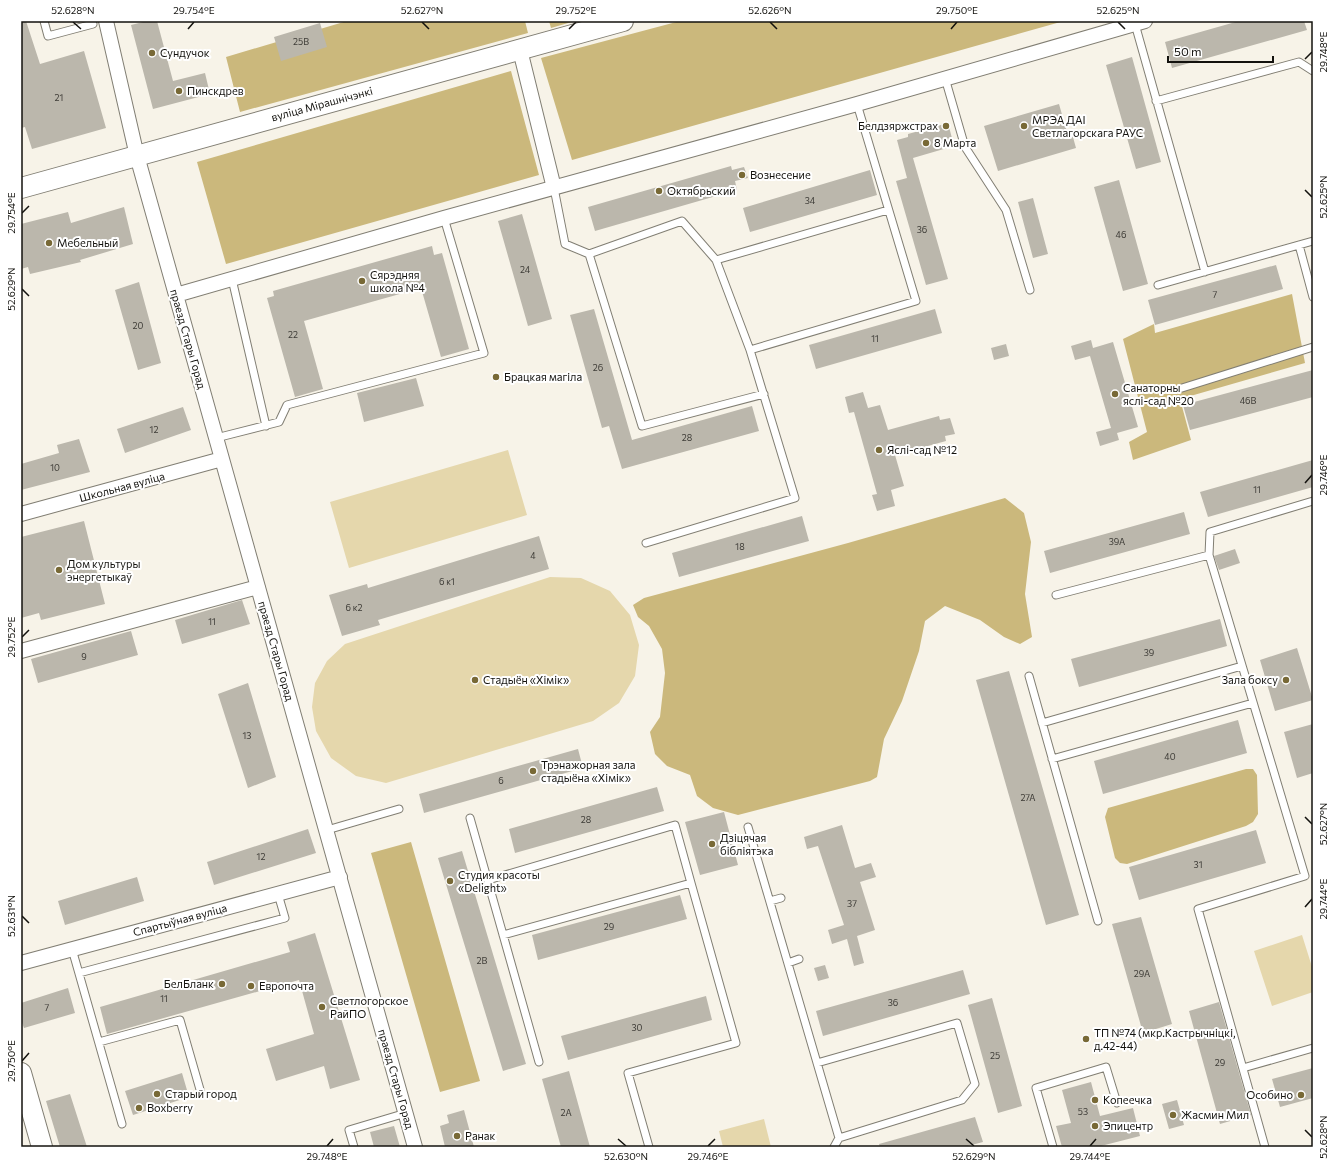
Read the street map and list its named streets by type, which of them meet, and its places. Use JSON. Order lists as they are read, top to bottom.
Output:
{
  "streets": {
    "street": [
      "вуліца Мірашнічэнкі",
      "праезд Стары Горад",
      "Школьная вуліца",
      "Спартыўная вуліца"
    ]
  },
  "crossings": [
    ["вуліца Мірашнічэнкі", "праезд Стары Горад"],
    ["праезд Стары Горад", "Школьная вуліца"],
    ["праезд Стары Горад", "Спартыўная вуліца"]
  ],
  "places": [
    "Сундучок",
    "Пинскдрев",
    "Белдзяржстрах",
    "МРЭА ДАІ Светлагорскага РАУС",
    "8 Марта",
    "Вознесение",
    "Октябрьский",
    "Мебельный",
    "Сярэдняя школа №4",
    "Брацкая магіла",
    "Санаторны яслі-сад №20",
    "Яслі-сад №12",
    "Дом культуры энергетыкаў",
    "Стадыён «Хімік»",
    "Зала боксу",
    "Трэнажорная зала стадыёна «Хімік»",
    "Дзіцячая бібліятэка",
    "Студия красоты «Delight»",
    "БелБланк",
    "Европочта",
    "Светлогорское РайПО",
    "ТП №74 (мкр.Кастрычніцкі, д.42-44)",
    "Старый город",
    "Особино",
    "Копеечка",
    "Boxberry",
    "Жасмин Мил",
    "Эпицентр",
    "Ранак"
  ],
  "house_numbers": [
    "25В",
    "21",
    "34",
    "36",
    "46",
    "24",
    "7",
    "20",
    "22",
    "11",
    "26",
    "46В",
    "12",
    "28",
    "10",
    "11",
    "39А",
    "18",
    "4",
    "6 к1",
    "6 к2",
    "11",
    "39",
    "9",
    "13",
    "40",
    "6",
    "27А",
    "28",
    "12",
    "31",
    "37",
    "29",
    "2В",
    "29А",
    "11",
    "36",
    "7",
    "30",
    "25",
    "29",
    "53",
    "2А"
  ],
  "scale_bar": "50 m",
  "coordinates": [
    "52.628°N",
    "29.754°E",
    "52.627°N",
    "29.752°E",
    "52.626°N",
    "29.750°E",
    "52.625°N",
    "29.748°E",
    "52.629°N",
    "29.746°E",
    "29.744°E",
    "52.631°N",
    "52.630°N"
  ]
}
